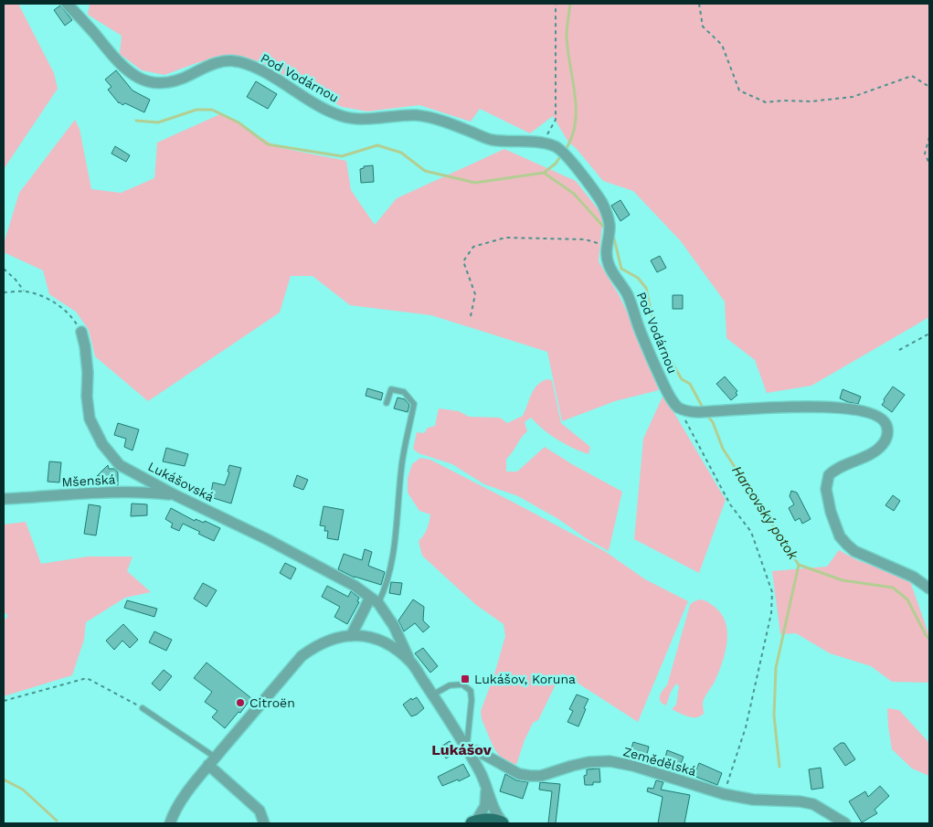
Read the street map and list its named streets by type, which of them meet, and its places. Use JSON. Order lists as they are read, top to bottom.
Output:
{
  "streets": {
    "street": [
      "Pod Vodárnou",
      "Mšenská",
      "Lukášovská",
      "Zemědělská"
    ]
  },
  "crossings": [
    ["Mšenská", "Lukášovská"]
  ],
  "districts": ["Lukášov"],
  "water": ["Harcovský potok"],
  "places": {
    "transit": ["Lukášov, Koruna"],
    "other": ["Citroën"]
  }
}
